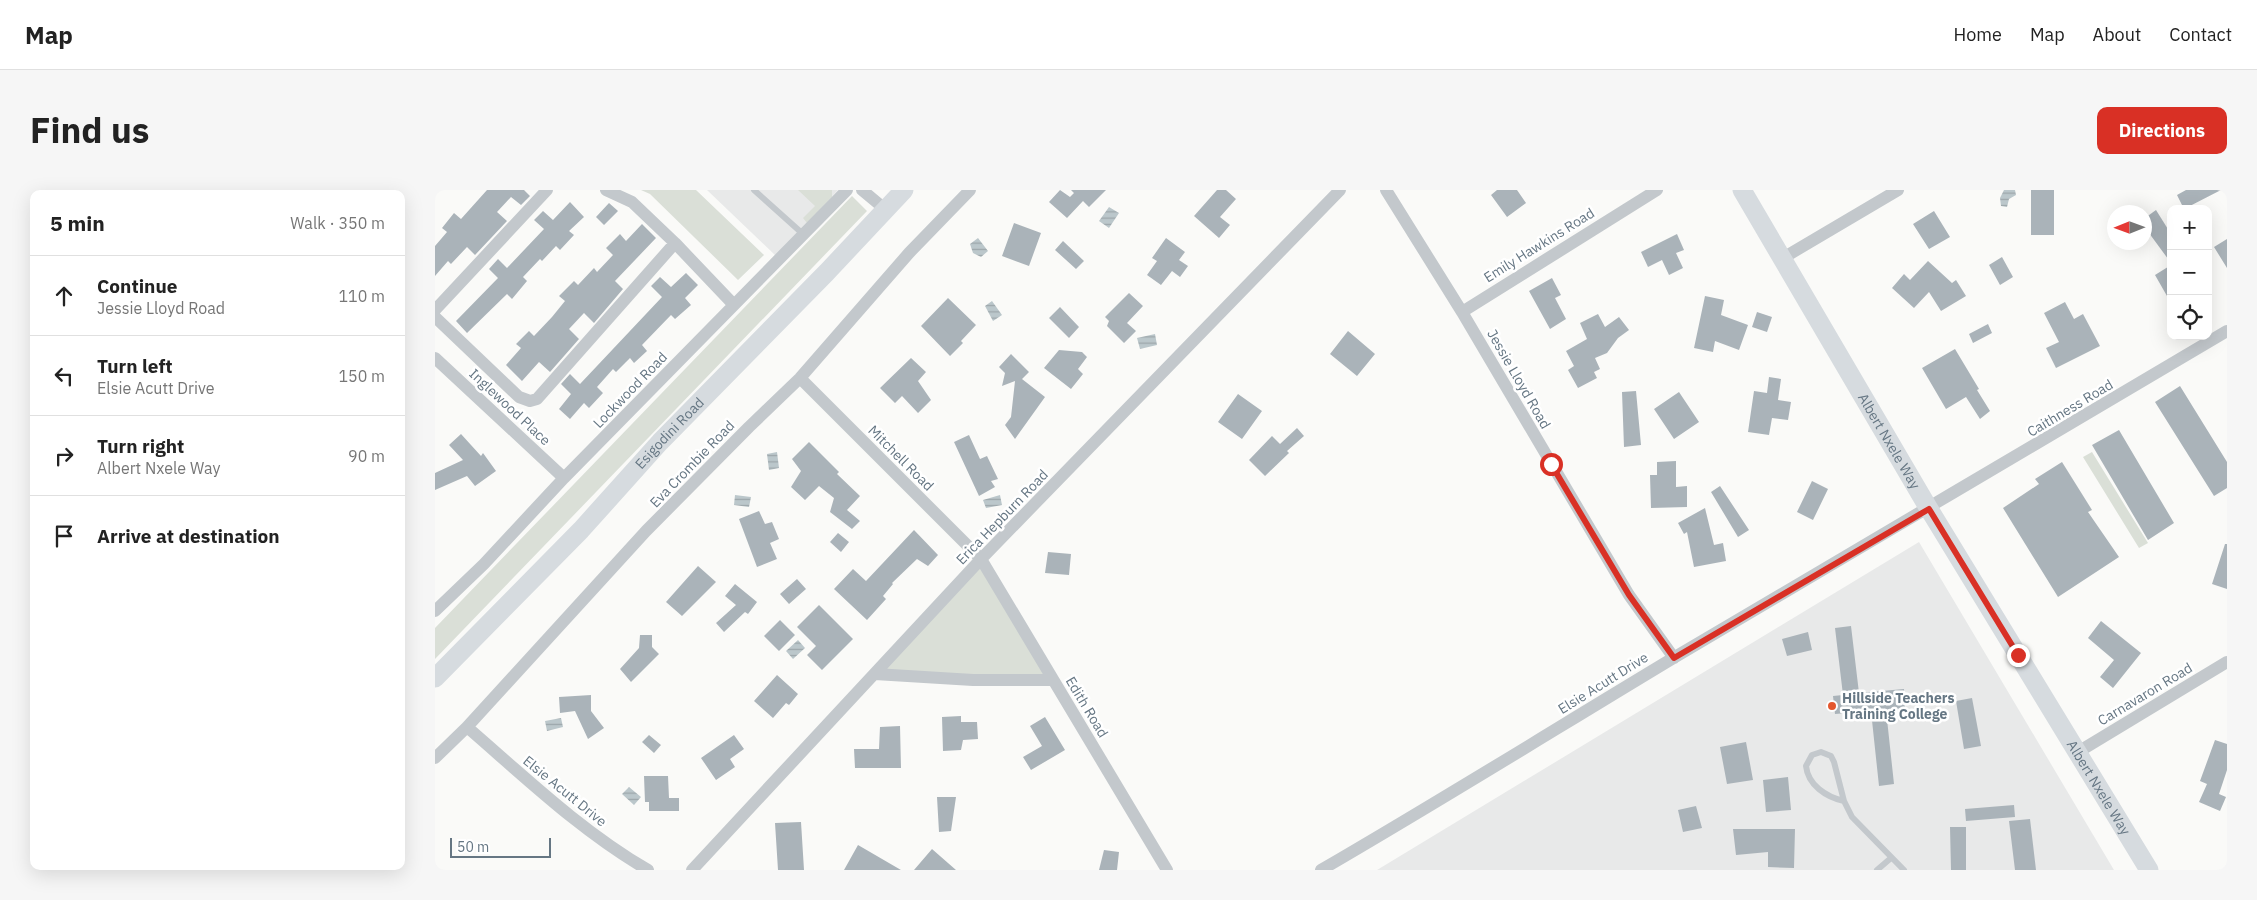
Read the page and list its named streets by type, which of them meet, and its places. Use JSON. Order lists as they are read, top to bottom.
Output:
{
  "streets": {
    "main road": ["Esigodini Road", "Albert Nxele Way"],
    "street": [
      "Emily Hawkins Road",
      "Jessie Lloyd Road",
      "Lockwood Road",
      "Inglewood Place",
      "Caithness Road",
      "Mitchell Road",
      "Eva Crombie Road",
      "Erica Hepburn Road",
      "Elsie Acutt Drive",
      "Carnavaron Road",
      "Edith Road"
    ]
  },
  "crossings": [
    ["Emily Hawkins Road", "Jessie Lloyd Road"],
    ["Jessie Lloyd Road", "Elsie Acutt Drive"],
    ["Lockwood Road", "Inglewood Place"],
    ["Caithness Road", "Albert Nxele Way"],
    ["Caithness Road", "Elsie Acutt Drive"],
    ["Albert Nxele Way", "Elsie Acutt Drive"],
    ["Albert Nxele Way", "Carnavaron Road"],
    ["Mitchell Road", "Eva Crombie Road"],
    ["Mitchell Road", "Erica Hepburn Road"],
    ["Mitchell Road", "Edith Road"],
    ["Eva Crombie Road", "Elsie Acutt Drive"],
    ["Erica Hepburn Road", "Edith Road"]
  ],
  "places": ["Hillside Teachers Training College"],
  "scale_bar": "50 m",
  "north": "left",
  "page": {
    "header": "Map",
    "nav": [
      "Home",
      "Map",
      "About",
      "Contact"
    ],
    "title": "Find us",
    "buttons": "Directions",
    "heading": ["5 min", "Walk · 350 m"],
    "map_buttons": ["+", "−"],
    "list": [
      ["Continue", "Jessie Lloyd Road", "110 m"],
      ["Turn left", "Elsie Acutt Drive", "150 m"],
      ["Turn right", "Albert Nxele Way", "90 m"],
      "Arrive at destination"
    ],
    "scale": "50 m"
  }
}
